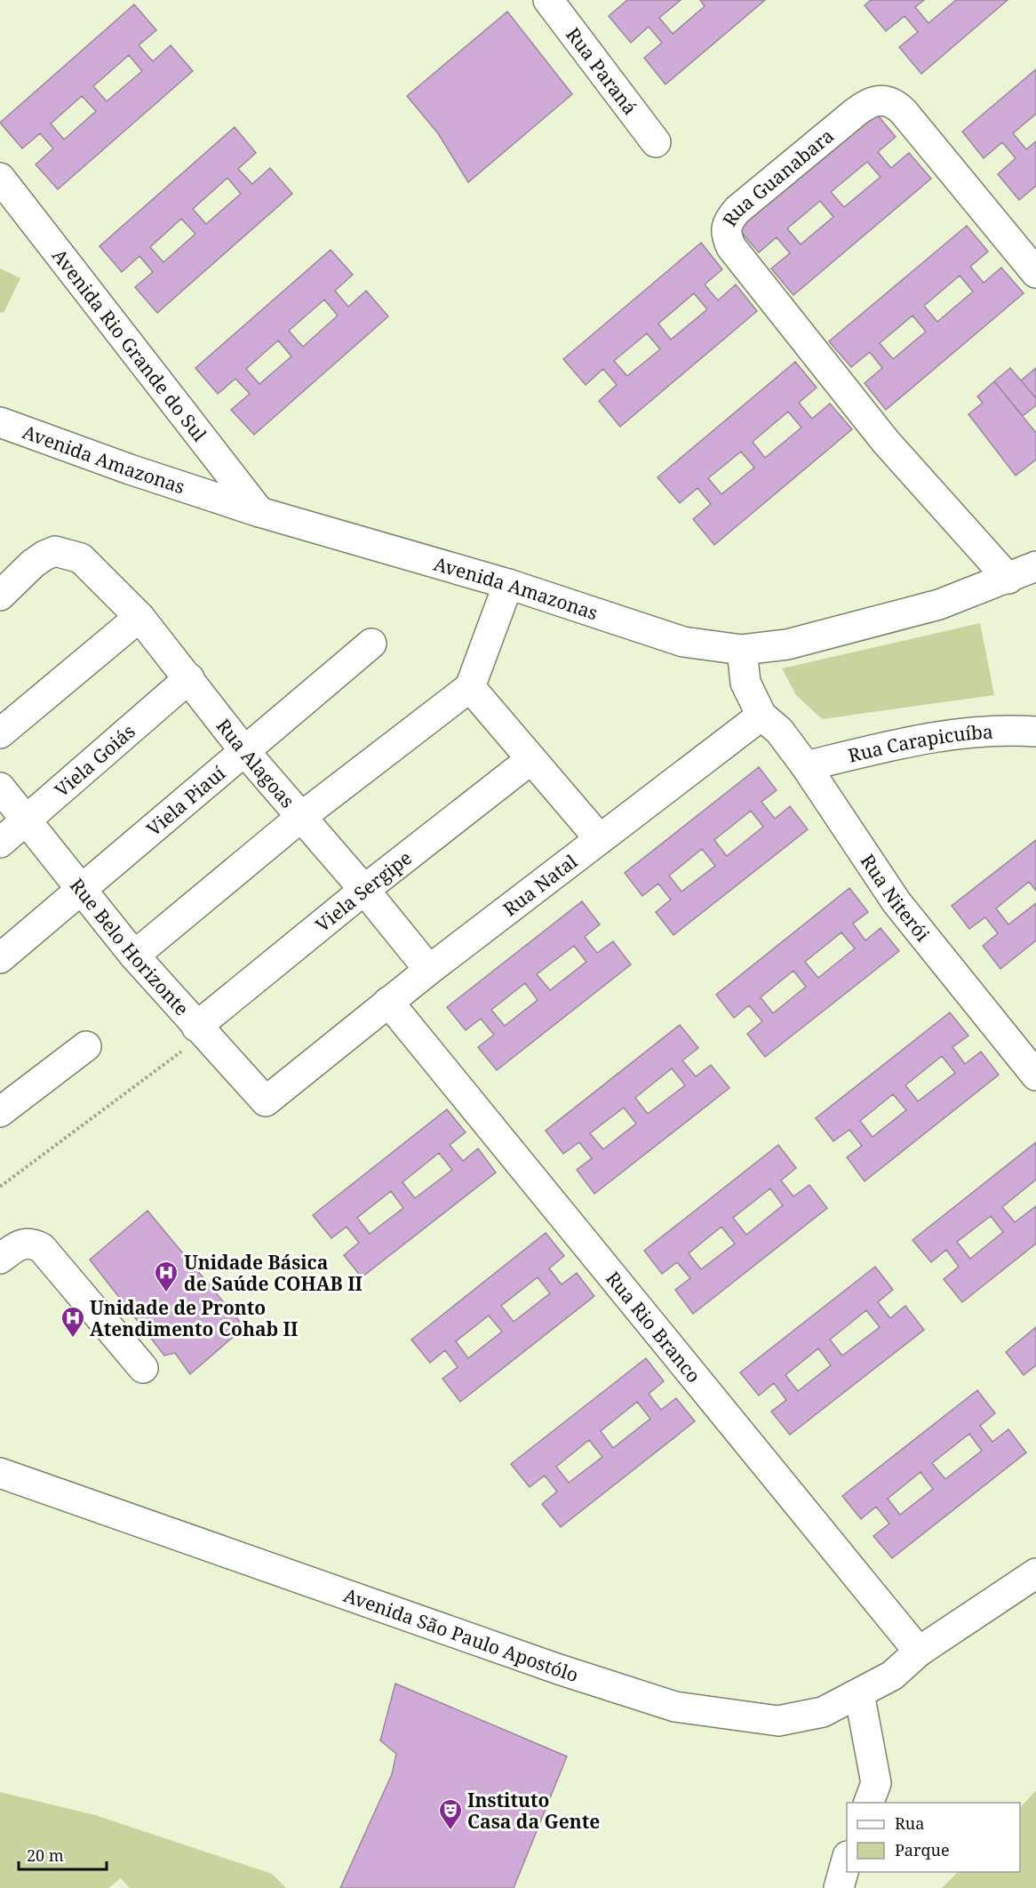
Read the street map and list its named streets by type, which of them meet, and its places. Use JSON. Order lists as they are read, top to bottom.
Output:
{
  "streets": {
    "street": [
      "Rua Paraná",
      "Rua Guanabara",
      "Avenida Rio Grande do Sul",
      "Avenida Amazonas",
      "Rua Carapicuíba",
      "Viela Goiás",
      "Rua Alagoas",
      "Viela Piauí",
      "Rua Natal",
      "Viela Sergipe",
      "Rua Niterói",
      "Rue Belo Horizonte",
      "Rua Rio Branco",
      "Avenida São Paulo Apostólo"
    ]
  },
  "crossings": [
    ["Rua Guanabara", "Avenida Amazonas"],
    ["Avenida Rio Grande do Sul", "Avenida Amazonas"],
    ["Rua Carapicuíba", "Rua Niterói"],
    ["Viela Goiás", "Rua Alagoas"],
    ["Viela Goiás", "Rue Belo Horizonte"],
    ["Rua Alagoas", "Viela Piauí"],
    ["Rua Alagoas", "Rua Natal"],
    ["Rua Alagoas", "Viela Sergipe"],
    ["Viela Piauí", "Rue Belo Horizonte"],
    ["Rua Natal", "Rua Niterói"],
    ["Rua Natal", "Rue Belo Horizonte"],
    ["Rua Natal", "Rua Rio Branco"],
    ["Viela Sergipe", "Rue Belo Horizonte"],
    ["Rua Rio Branco", "Avenida São Paulo Apostólo"]
  ],
  "places": {
    "hospital": ["Unidade Básica de Saúde COHAB II", "Unidade de Pronto Atendimento Cohab II"],
    "theatre": ["Instituto Casa da Gente"]
  },
  "legend": ["Rua", "Parque"],
  "scale_bar": "20 m"
}
